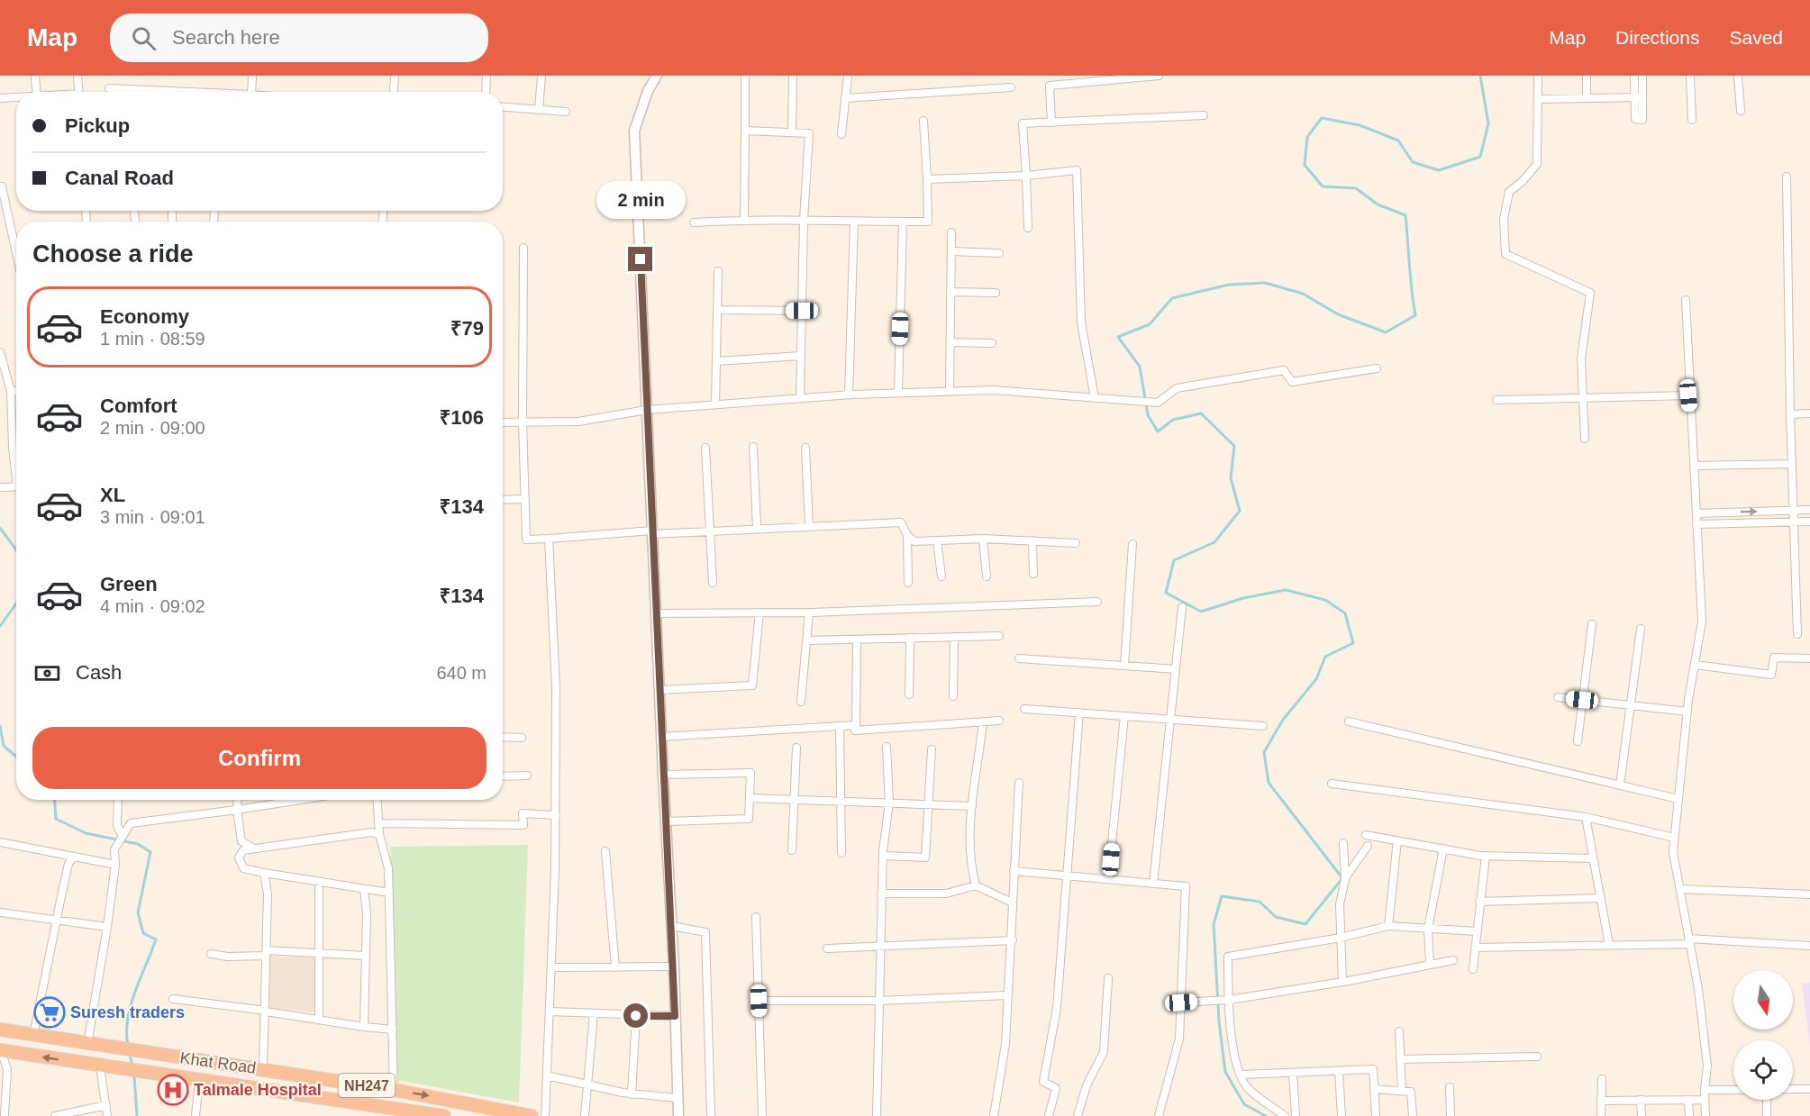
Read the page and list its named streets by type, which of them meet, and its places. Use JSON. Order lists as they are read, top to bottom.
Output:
{
  "streets": {
    "highway": ["Khat Road", "NH247"]
  },
  "crossings": [
    ["Khat Road", "NH247"]
  ],
  "places": {
    "supermarket": ["Suresh traders"],
    "hospital": ["Talmale Hospital"]
  },
  "north": "bottom",
  "page": {
    "header": "Map",
    "search": "Search here",
    "nav": ["Map", "Directions", "Saved"],
    "banner": ["Pickup", "Canal Road"],
    "bubble": "2 min",
    "heading": "Choose a ride",
    "list": [
      {
        "name": "Economy",
        "note": "1 min · 08:59",
        "value": "₹79"
      },
      {
        "name": "Comfort",
        "note": "2 min · 09:00",
        "value": "₹106"
      },
      {
        "name": "XL",
        "note": "3 min · 09:01",
        "value": "₹134"
      },
      {
        "name": "Green",
        "note": "4 min · 09:02",
        "value": "₹134"
      }
    ],
    "pay": ["Cash", "640 m"],
    "buttons": "Confirm"
  }
}
